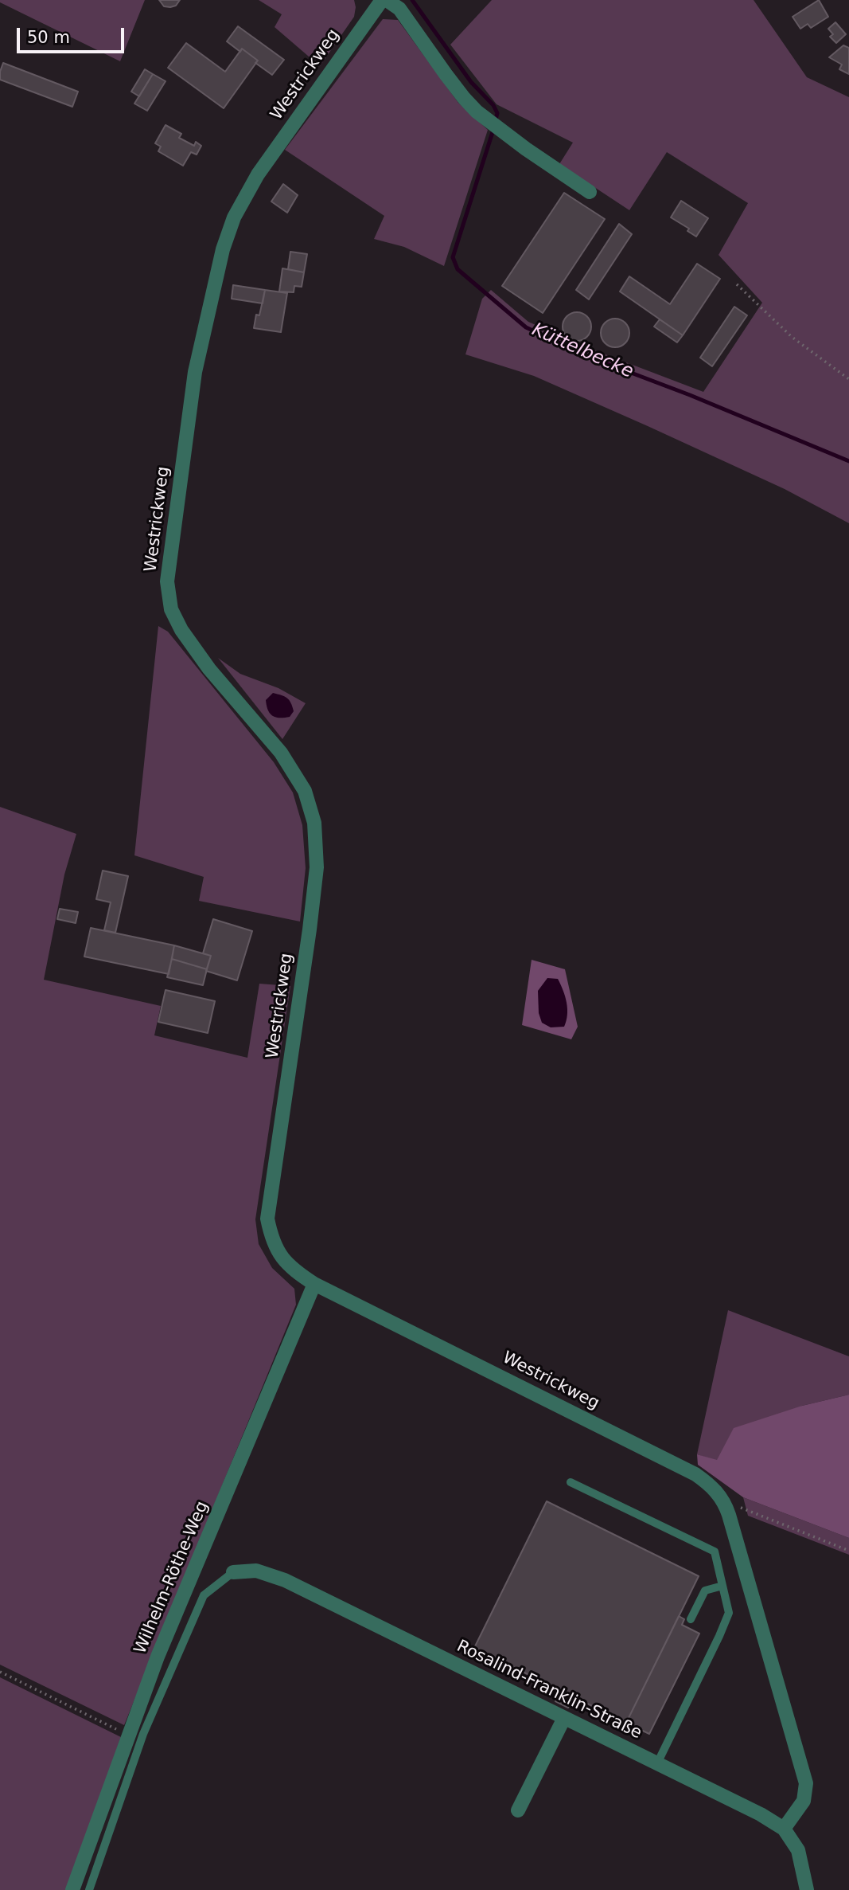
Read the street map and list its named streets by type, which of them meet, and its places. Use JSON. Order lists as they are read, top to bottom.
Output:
{
  "streets": {
    "street": ["Westrickweg", "Wilhelm-Röthe-Weg", "Rosalind-Franklin-Straße"]
  },
  "crossings": [
    ["Westrickweg", "Wilhelm-Röthe-Weg"],
    ["Westrickweg", "Rosalind-Franklin-Straße"]
  ],
  "water": ["Küttelbecke"],
  "scale_bar": "50 m"
}
